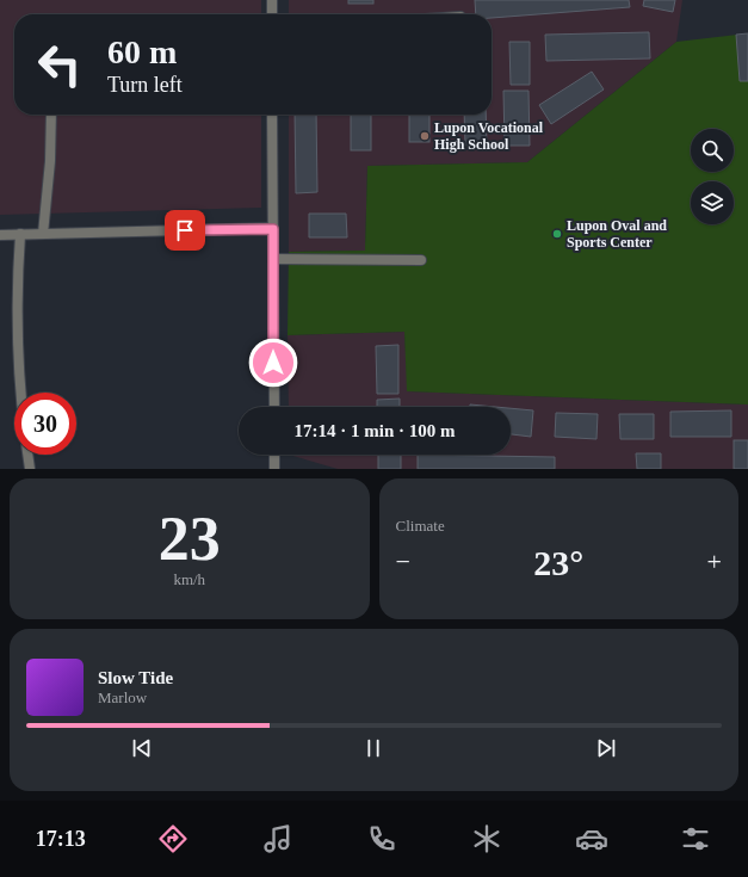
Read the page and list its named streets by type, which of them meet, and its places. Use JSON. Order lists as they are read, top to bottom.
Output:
{
  "places": ["Lupon Vocational High School", "Lupon Oval and Sports Center"],
  "page": {
    "turn": ["60 m", "Turn left"],
    "limit": "30",
    "trip": "17:14 · 1 min · 100 m",
    "tile": [
      ["23", "km/h"],
      "Climate"
    ],
    "heat": ["−", "23°", "+"],
    "song": ["Slow Tide", "Marlow"],
    "tabs": "17:13"
  }
}
